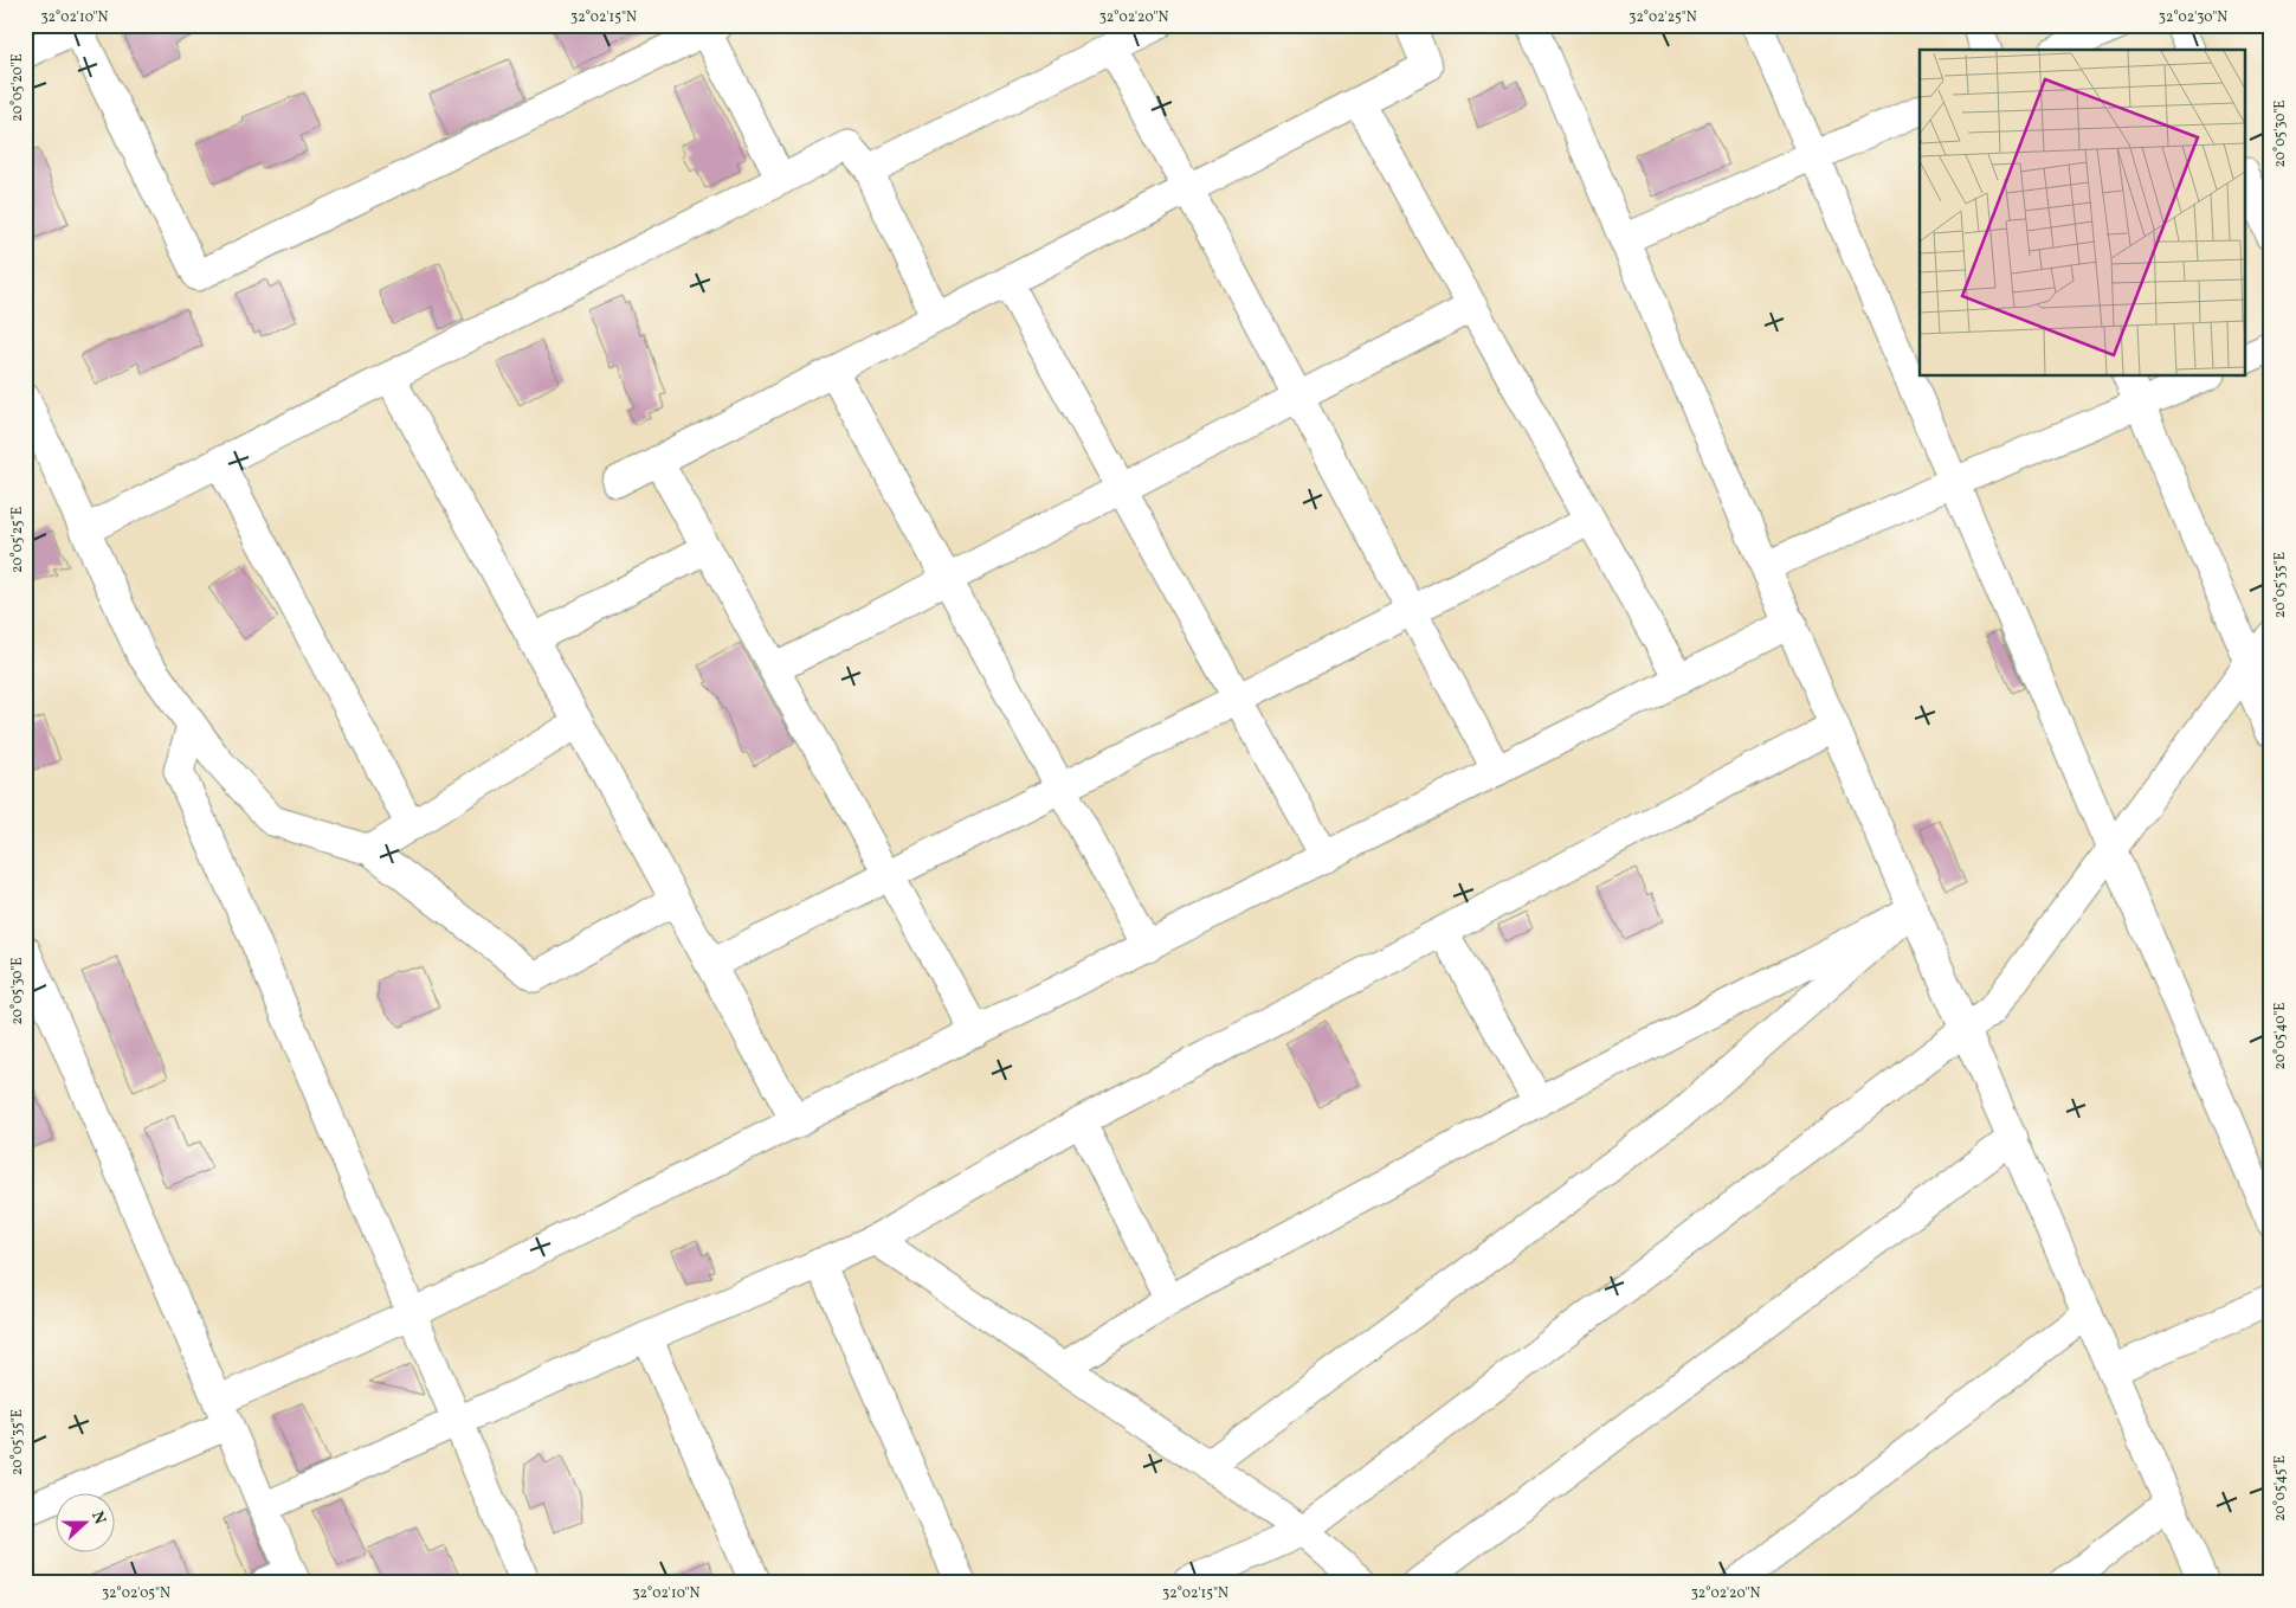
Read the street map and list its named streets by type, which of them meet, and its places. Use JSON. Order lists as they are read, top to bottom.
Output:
{
  "north": "right",
  "coordinates": [
    "32°02'10\"N",
    "32°02'15\"N",
    "32°02'20\"N",
    "32°02'25\"N",
    "32°02'30\"N",
    "20°05'20\"E",
    "20°05'30\"E",
    "20°05'25\"E",
    "20°05'35\"E",
    "20°05'40\"E",
    "20°05'45\"E",
    "32°02'05\"N"
  ]
}
